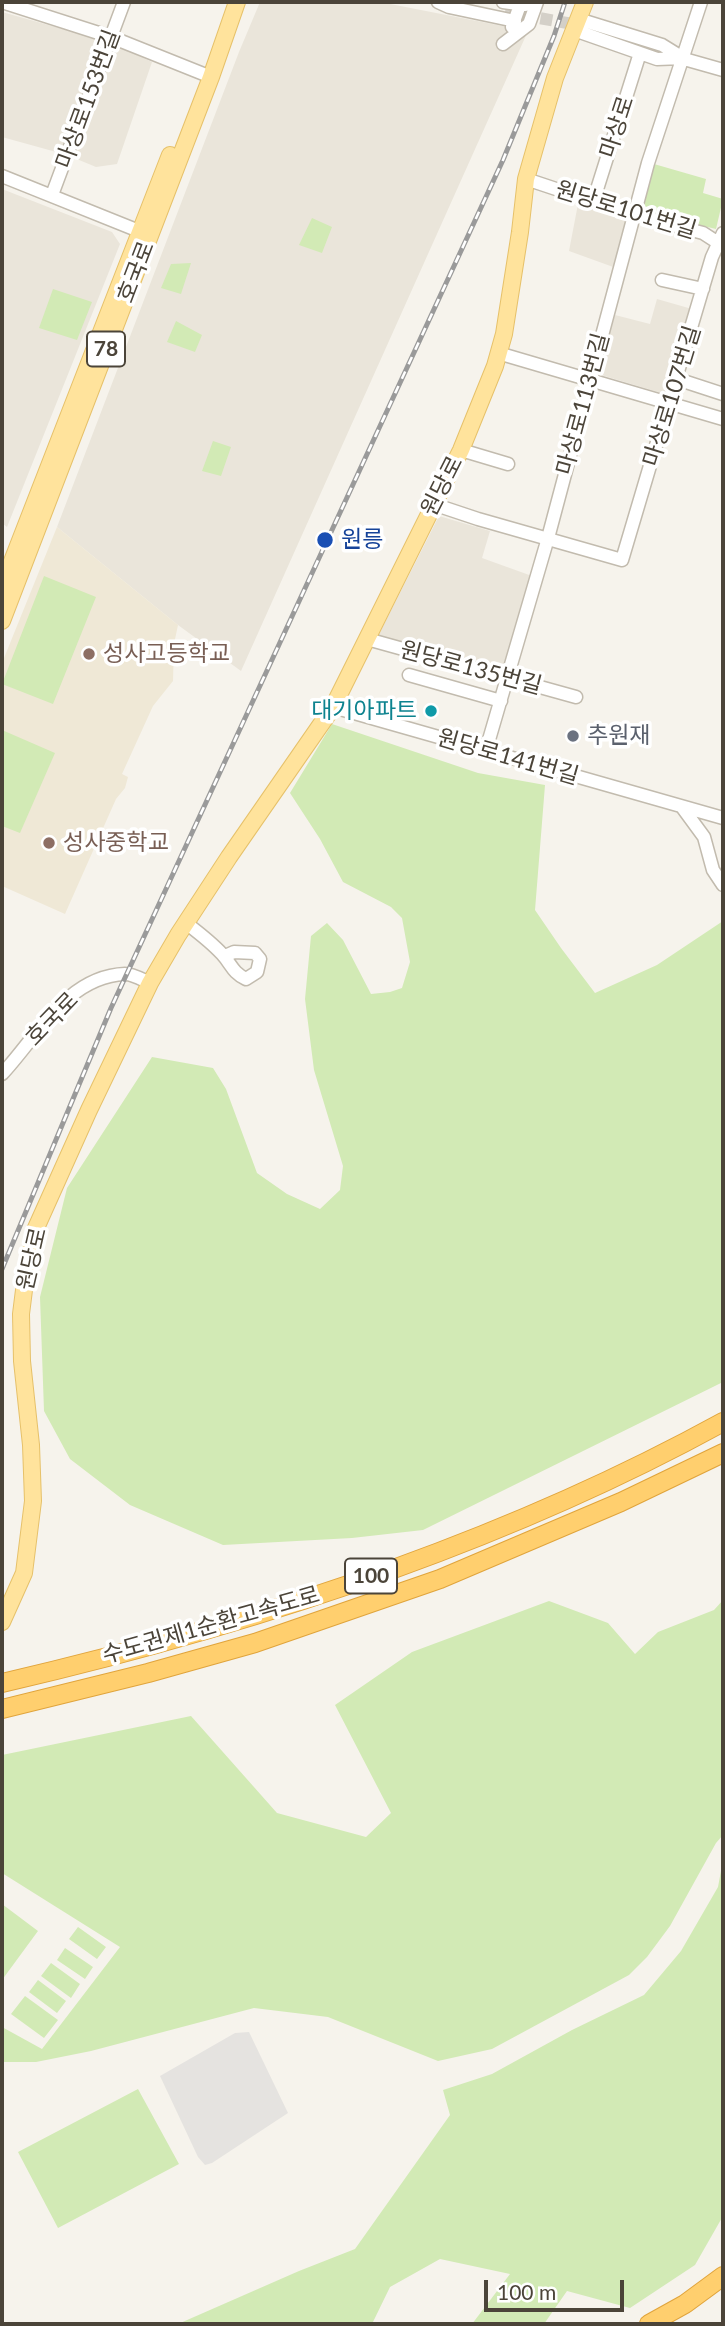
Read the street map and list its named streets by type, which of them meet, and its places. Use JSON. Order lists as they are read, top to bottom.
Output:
{
  "streets": {
    "highway": ["100", "수도권제1순환고속도로"],
    "main road": ["호국로", "78", "원당로"],
    "street": [
      "마상로153번길",
      "마상로",
      "원당로101번길",
      "마상로107번길",
      "마상로113번길",
      "원당로135번길",
      "원당로141번길"
    ]
  },
  "crossings": [
    ["마상로153번길", "호국로"],
    ["마상로", "원당로101번길"],
    ["원당로101번길", "마상로107번길"],
    ["원당로101번길", "마상로113번길"],
    ["원당로101번길", "원당로"],
    ["호국로", "원당로"],
    ["마상로107번길", "마상로113번길"],
    ["마상로113번길", "원당로135번길"],
    ["마상로113번길", "원당로141번길"],
    ["원당로", "원당로135번길"],
    ["원당로", "원당로141번길"]
  ],
  "places": [
    "원릉",
    "성사고등학교",
    "대기아파트",
    "추원재",
    "성사중학교"
  ],
  "scale_bar": "100 m"
}
